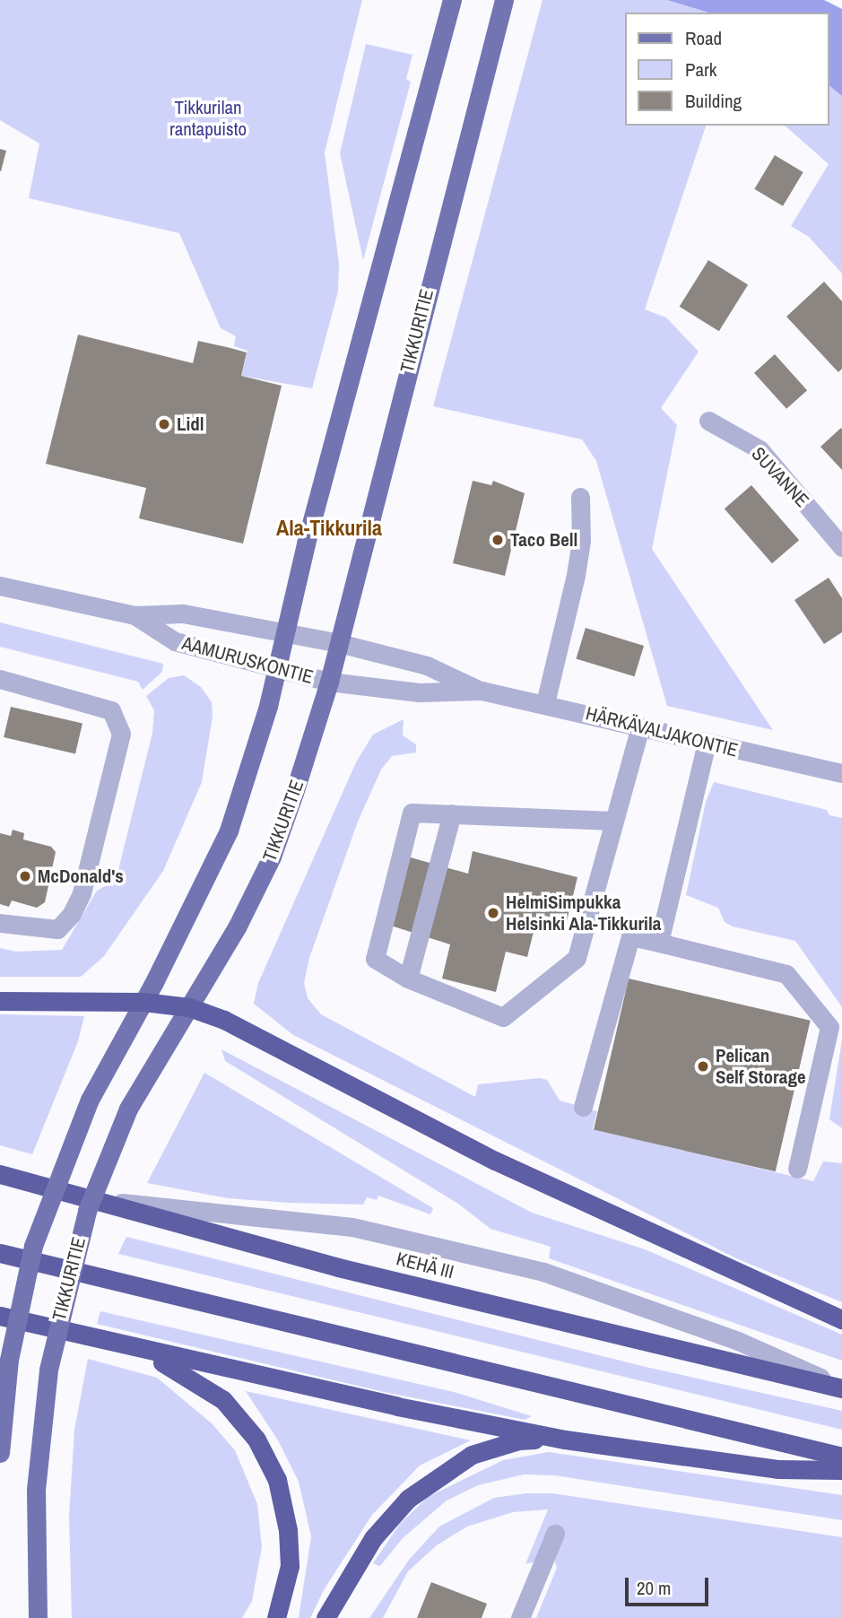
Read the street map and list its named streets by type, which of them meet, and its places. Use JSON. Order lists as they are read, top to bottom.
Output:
{
  "streets": {
    "highway": ["KEHÄ III"],
    "main road": ["TIKKURITIE"],
    "street": ["SUVANNE", "AAMURUSKONTIE", "HÄRKÄVALJAKONTIE"]
  },
  "crossings": [
    ["TIKKURITIE", "AAMURUSKONTIE"],
    ["TIKKURITIE", "HÄRKÄVALJAKONTIE"],
    ["AAMURUSKONTIE", "HÄRKÄVALJAKONTIE"]
  ],
  "districts": ["Ala-Tikkurila"],
  "parks": ["Tikkurilan rantapuisto"],
  "places": [
    "Lidl",
    "Taco Bell",
    "McDonald's",
    "HelmiSimpukka Helsinki Ala-Tikkurila",
    "Pelican Self Storage"
  ],
  "legend": ["Road", "Park", "Building"],
  "scale_bar": "20 m"
}
